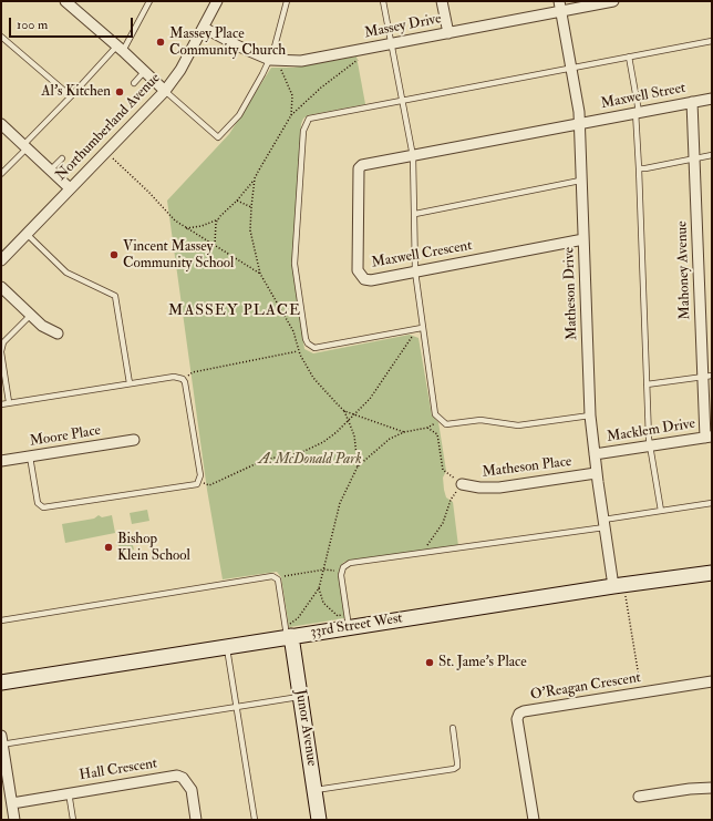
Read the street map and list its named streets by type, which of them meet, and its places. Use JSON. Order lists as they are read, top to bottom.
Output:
{
  "streets": {
    "main road": ["33rd Street West", "Junor Avenue"],
    "street": [
      "Massey Drive",
      "Maxwell Street",
      "Northumberland Avenue",
      "Maxwell Crescent",
      "Mahoney Avenue",
      "Matheson Drive",
      "Macklem Drive",
      "Moore Place",
      "Matheson Place",
      "O'Reagan Crescent",
      "Hall Crescent"
    ]
  },
  "crossings": [
    ["Massey Drive", "Northumberland Avenue"],
    ["Massey Drive", "Matheson Drive"],
    ["Maxwell Street", "Maxwell Crescent"],
    ["Maxwell Street", "Mahoney Avenue"],
    ["Maxwell Street", "Matheson Drive"],
    ["Maxwell Crescent", "Matheson Drive"],
    ["Mahoney Avenue", "Macklem Drive"],
    ["Matheson Drive", "Macklem Drive"],
    ["Matheson Drive", "Matheson Place"],
    ["Matheson Drive", "33rd Street West"],
    ["33rd Street West", "Junor Avenue"]
  ],
  "districts": ["MASSEY PLACE"],
  "parks": ["A. McDonald Park"],
  "places": [
    "Massey Place Community Church",
    "Al's Kitchen",
    "Vincent Massey Community School",
    "Bishop Klein School",
    "St. Jame's Place"
  ],
  "scale_bar": "100 m"
}
